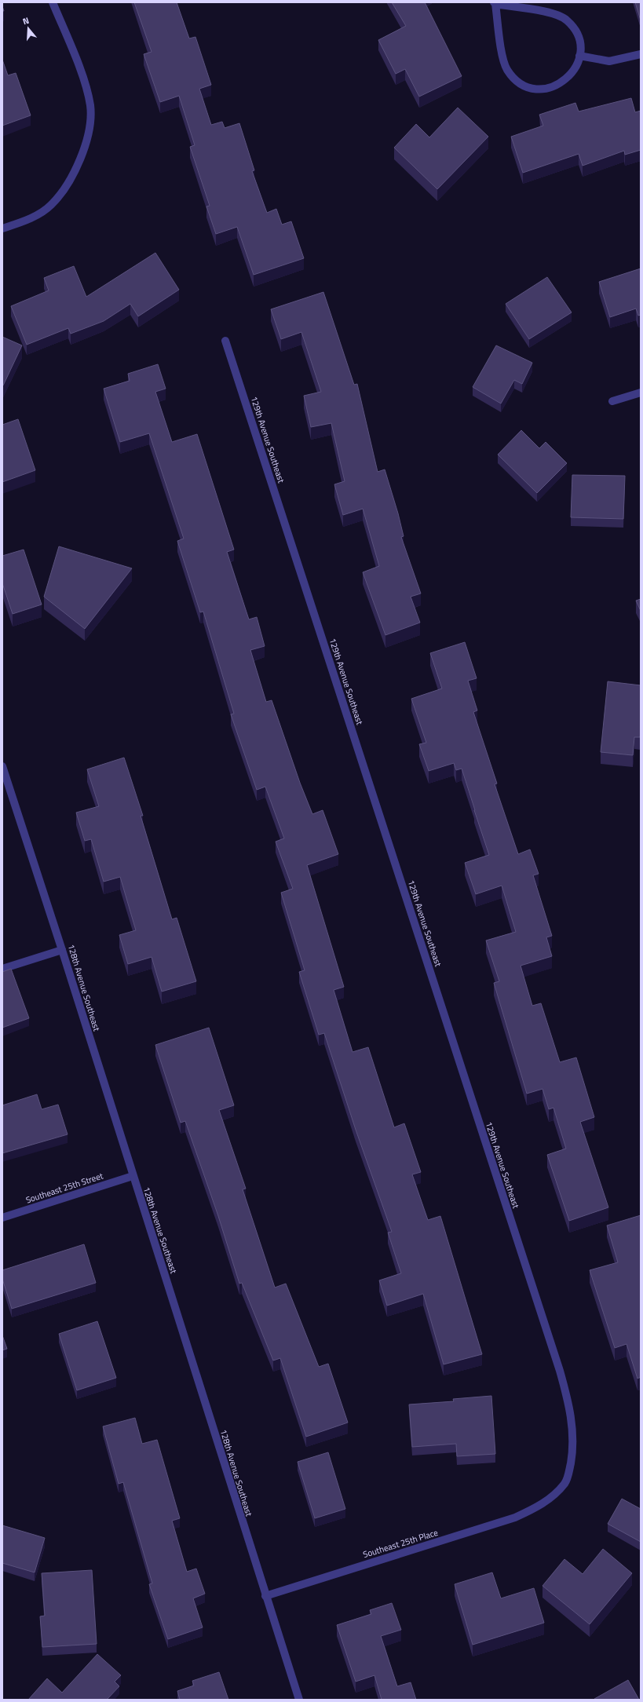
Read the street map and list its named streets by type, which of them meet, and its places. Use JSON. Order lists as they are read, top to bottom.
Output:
{
  "streets": {
    "street": [
      "129th Avenue Southeast",
      "128th Avenue Southeast",
      "Southeast 25th Street",
      "Southeast 25th Place"
    ]
  },
  "crossings": [
    ["129th Avenue Southeast", "Southeast 25th Place"],
    ["128th Avenue Southeast", "Southeast 25th Street"],
    ["128th Avenue Southeast", "Southeast 25th Place"]
  ],
  "north": "top"
}
